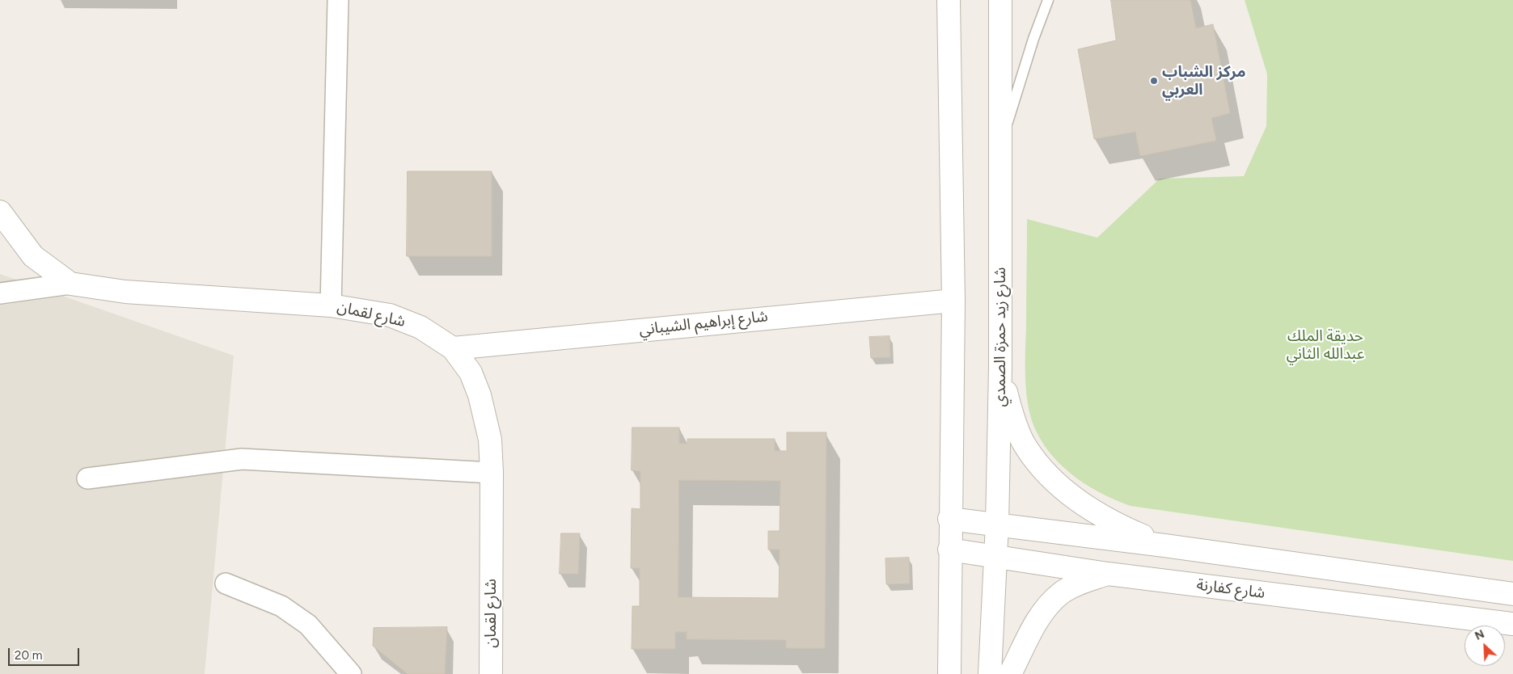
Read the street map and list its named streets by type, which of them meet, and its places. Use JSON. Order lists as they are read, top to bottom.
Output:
{
  "streets": {
    "street": [
      "شارع لقمان",
      "شارع إبراهيم الشيباني",
      "شارع زيد حمزة الصمدي",
      "شارع كفارنة"
    ]
  },
  "crossings": [
    ["شارع لقمان", "شارع إبراهيم الشيباني"],
    ["شارع زيد حمزة الصمدي", "شارع كفارنة"]
  ],
  "parks": ["حديقة الملك عبدالله الثاني"],
  "places": ["مركز الشباب العربي"],
  "scale_bar": "20 m",
  "north": "top left"
}
